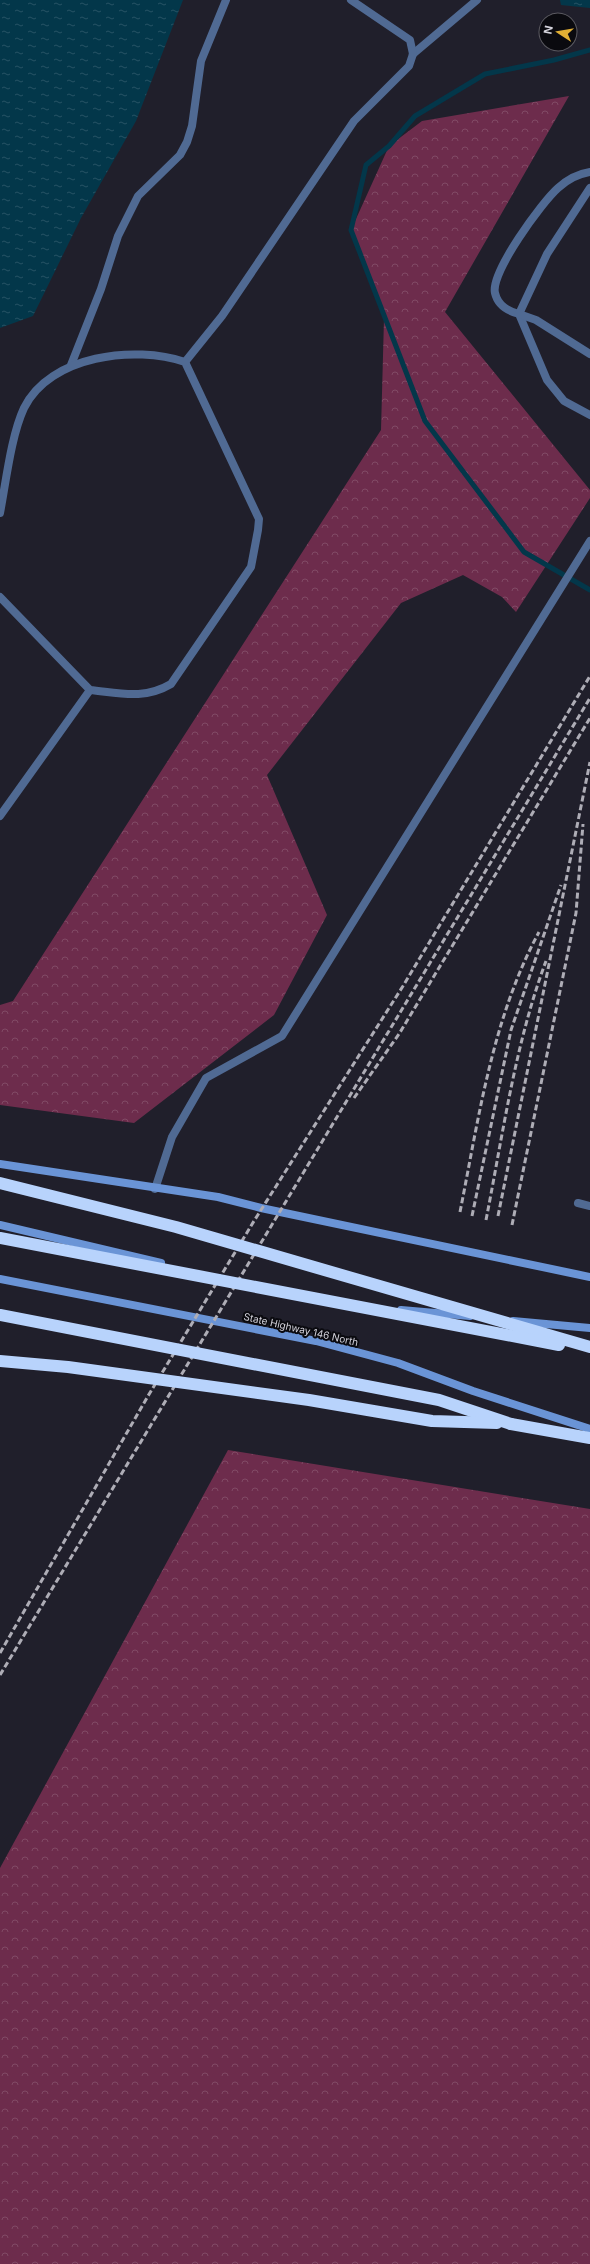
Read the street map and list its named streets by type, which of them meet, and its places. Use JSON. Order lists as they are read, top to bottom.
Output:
{
  "streets": {
    "main road": ["State Highway 146 North"]
  },
  "north": "left"
}
